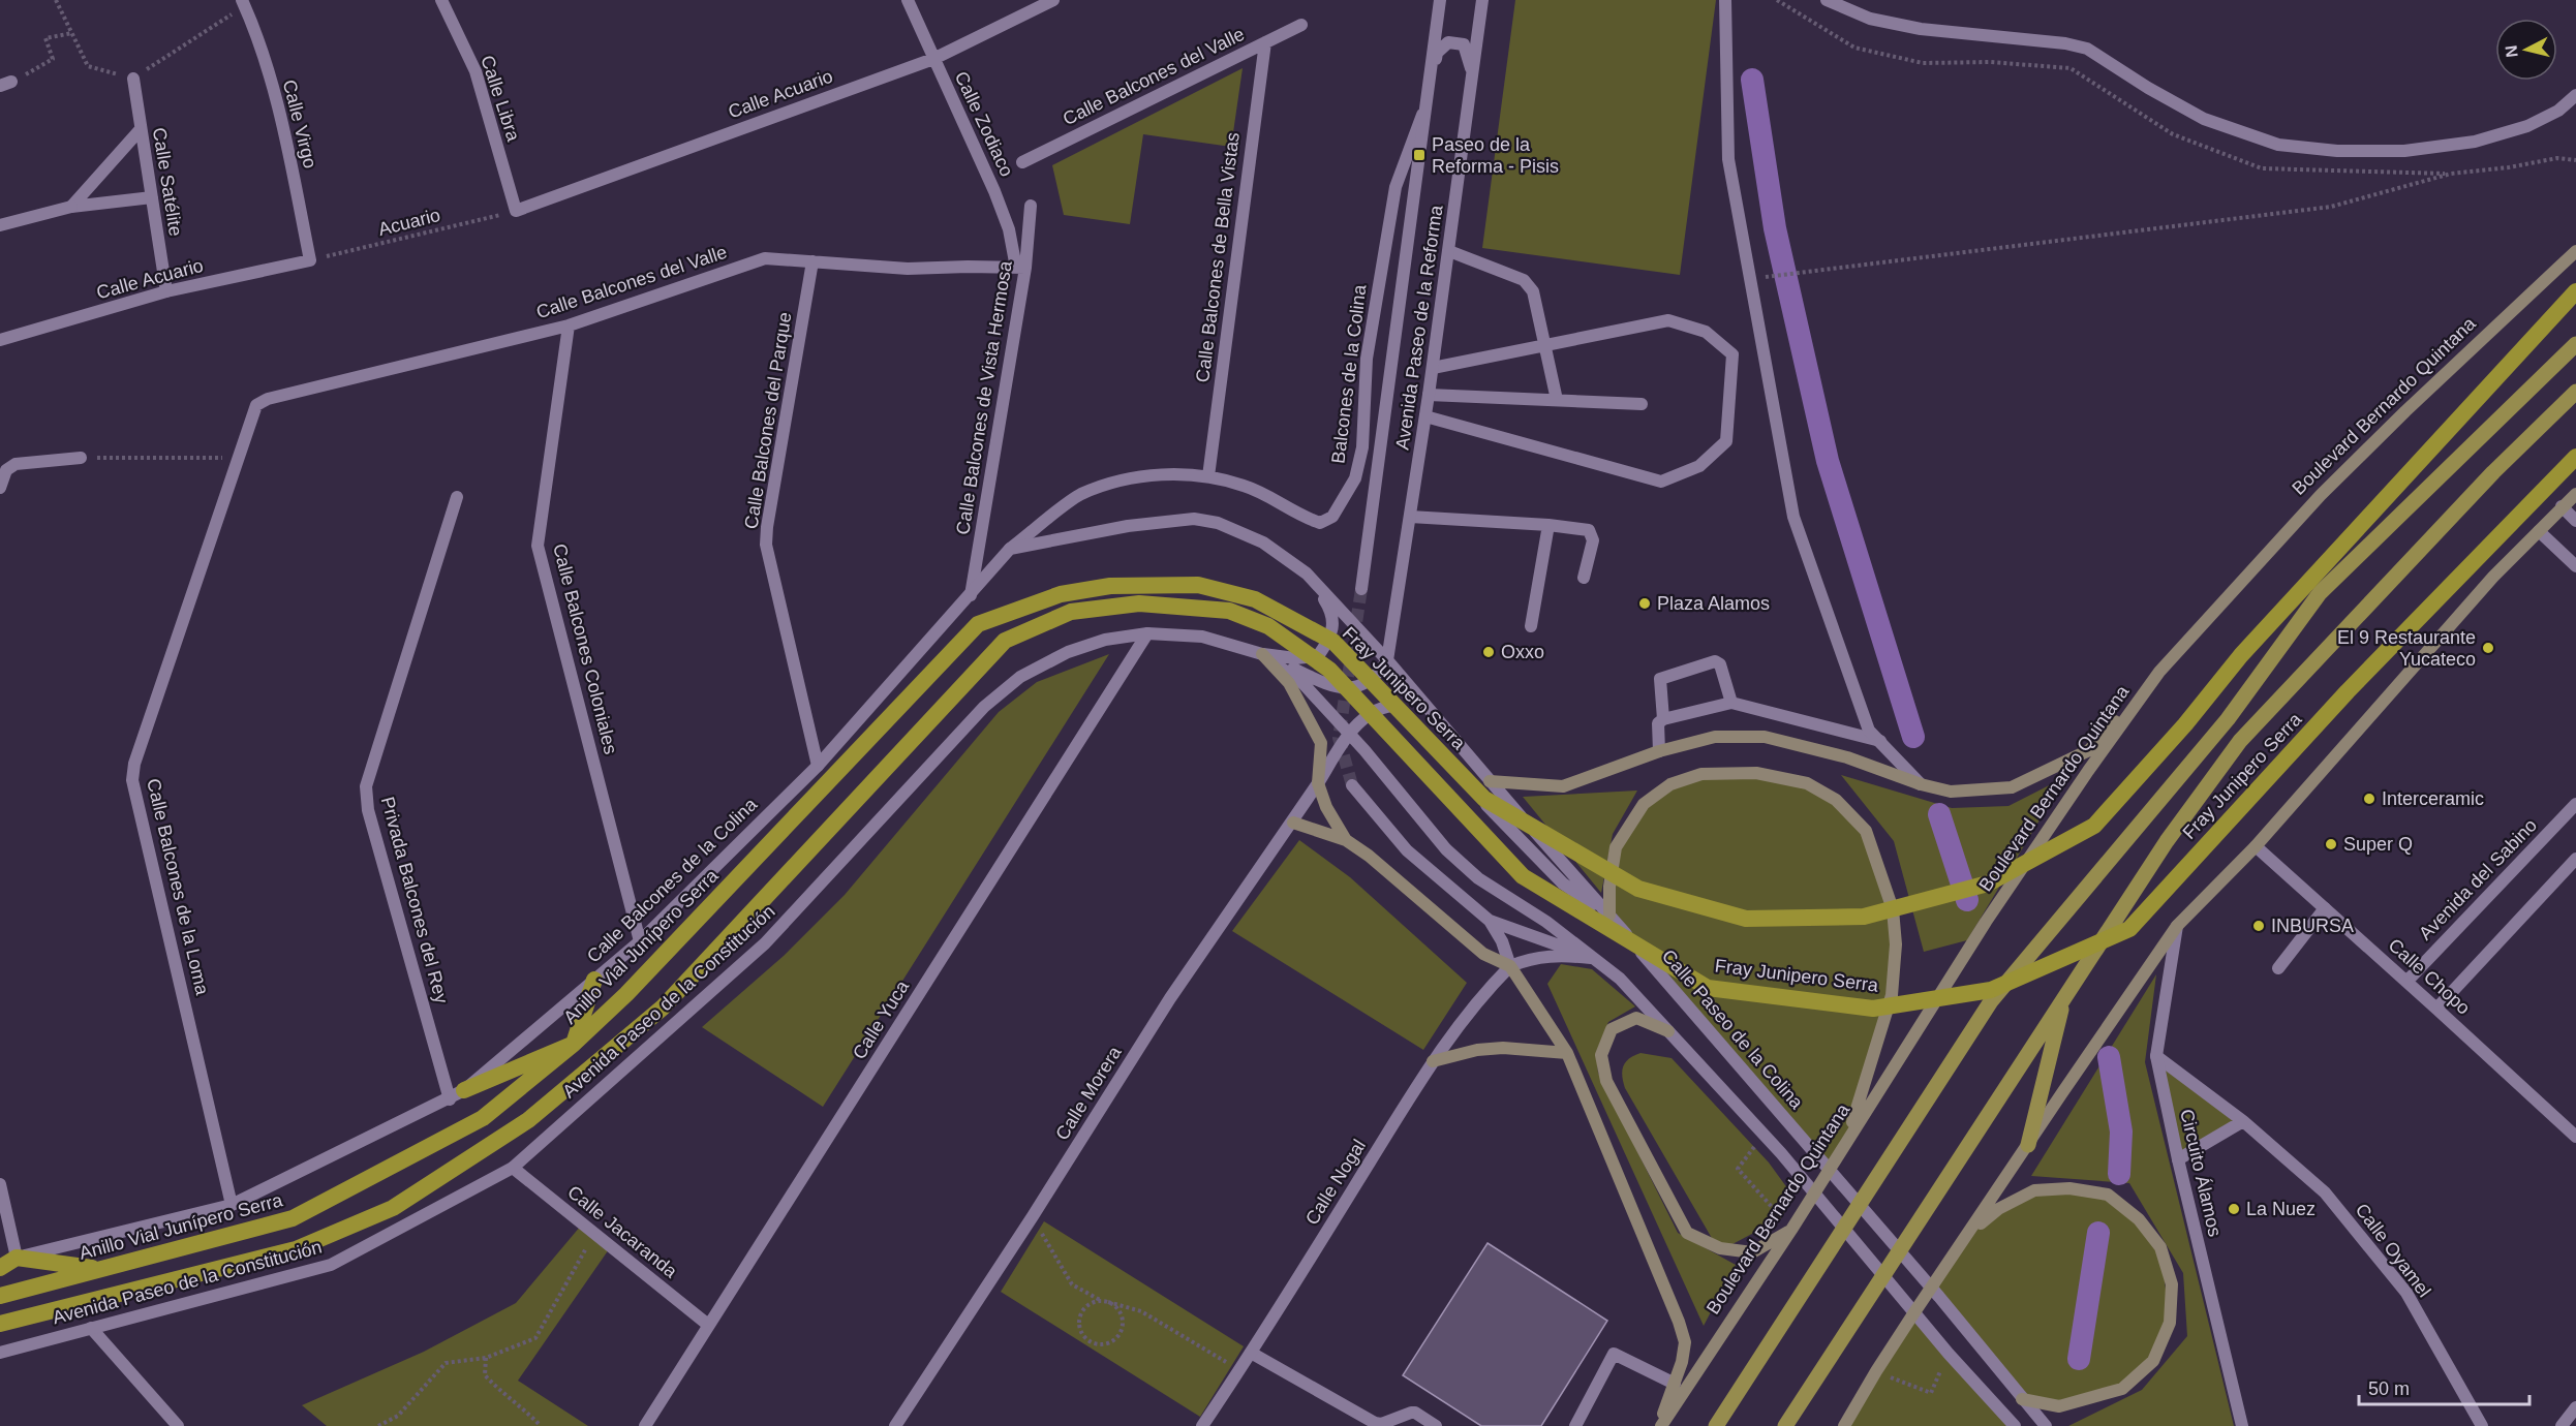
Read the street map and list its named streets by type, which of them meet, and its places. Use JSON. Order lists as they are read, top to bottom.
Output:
{
  "streets": {
    "highway": ["Fray Junipero Serra", "Anillo Vial Junípero Serra"],
    "main road": ["Boulevard Bernardo Quintana"],
    "street": [
      "Calle Balcones del Valle",
      "Calle Acuario",
      "Calle Libra",
      "Calle Virgo",
      "Calle Zodiaco",
      "Calle Satélite",
      "Calle Balcones de Bella Vistas",
      "Avenida Paseo de la Reforma",
      "Balcones de la Colina",
      "Calle Balcones de Vista Hermosa",
      "Calle Balcones del Parque",
      "Calle Balcones Coloniales",
      "Avenida del Sabino",
      "Calle Balcones de la Colina",
      "Calle Balcones de la Loma",
      "Privada Balcones del Rey",
      "Calle Chopo",
      "Avenida Paseo de la Constitución",
      "Calle Yuca",
      "Calle Paseo de la Colina",
      "Calle Morera",
      "Circuito Álamos",
      "Calle Nogal",
      "Calle Jacaranda",
      "Calle Oyamel"
    ],
    "path": ["Acuario"]
  },
  "crossings": [
    ["Calle Balcones del Valle", "Calle Zodiaco"],
    ["Calle Balcones del Valle", "Calle Balcones de Bella Vistas"],
    ["Calle Balcones del Valle", "Calle Balcones de Vista Hermosa"],
    ["Calle Balcones del Valle", "Calle Balcones del Parque"],
    ["Calle Balcones del Valle", "Calle Balcones Coloniales"],
    ["Calle Balcones del Valle", "Calle Balcones de la Loma"],
    ["Calle Acuario", "Calle Libra"],
    ["Calle Acuario", "Calle Virgo"],
    ["Calle Acuario", "Calle Zodiaco"],
    ["Calle Acuario", "Calle Satélite"],
    ["Calle Acuario", "Acuario"],
    ["Calle Libra", "Acuario"],
    ["Calle Virgo", "Acuario"],
    ["Calle Zodiaco", "Calle Balcones de Vista Hermosa"],
    ["Calle Balcones de Bella Vistas", "Balcones de la Colina"],
    ["Avenida Paseo de la Reforma", "Balcones de la Colina"],
    ["Avenida Paseo de la Reforma", "Calle Paseo de la Colina"],
    ["Balcones de la Colina", "Calle Balcones de la Colina"],
    ["Calle Balcones de Vista Hermosa", "Calle Balcones de la Colina"],
    ["Calle Balcones del Parque", "Calle Balcones de la Colina"],
    ["Calle Balcones Coloniales", "Calle Balcones de la Colina"],
    ["Fray Junipero Serra", "Anillo Vial Junípero Serra"],
    ["Avenida del Sabino", "Calle Chopo"],
    ["Calle Balcones de la Colina", "Calle Balcones de la Loma"],
    ["Calle Balcones de la Colina", "Privada Balcones del Rey"],
    ["Avenida Paseo de la Constitución", "Calle Yuca"],
    ["Avenida Paseo de la Constitución", "Calle Morera"],
    ["Avenida Paseo de la Constitución", "Calle Jacaranda"],
    ["Calle Yuca", "Calle Jacaranda"],
    ["Calle Paseo de la Colina", "Calle Morera"],
    ["Circuito Álamos", "Calle Oyamel"]
  ],
  "places": {
    "transit": ["Paseo de la Reforma - Pisis"],
    "other": [
      "Plaza Alamos",
      "El 9 Restaurante Yucateco",
      "Oxxo",
      "Interceramic",
      "Super Q",
      "INBURSA",
      "La Nuez"
    ]
  },
  "scale_bar": "50 m",
  "north": "left"
}
